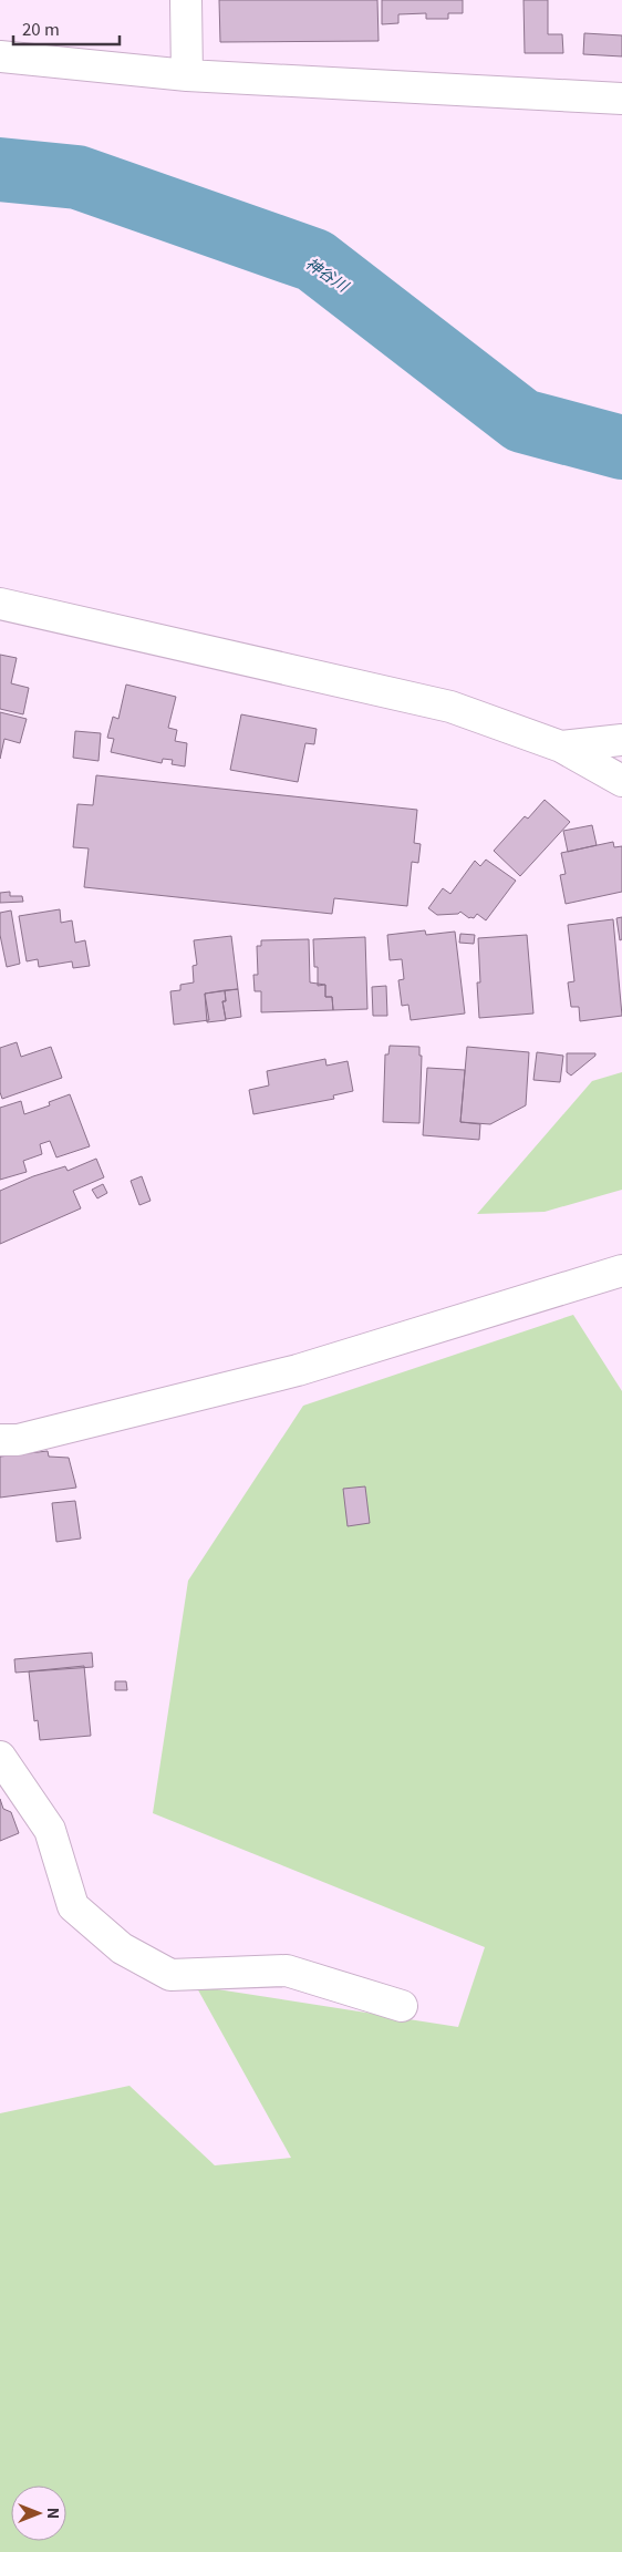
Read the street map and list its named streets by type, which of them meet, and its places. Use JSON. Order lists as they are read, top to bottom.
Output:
{
  "water": ["神谷川"],
  "scale_bar": "20 m",
  "north": "right"
}
